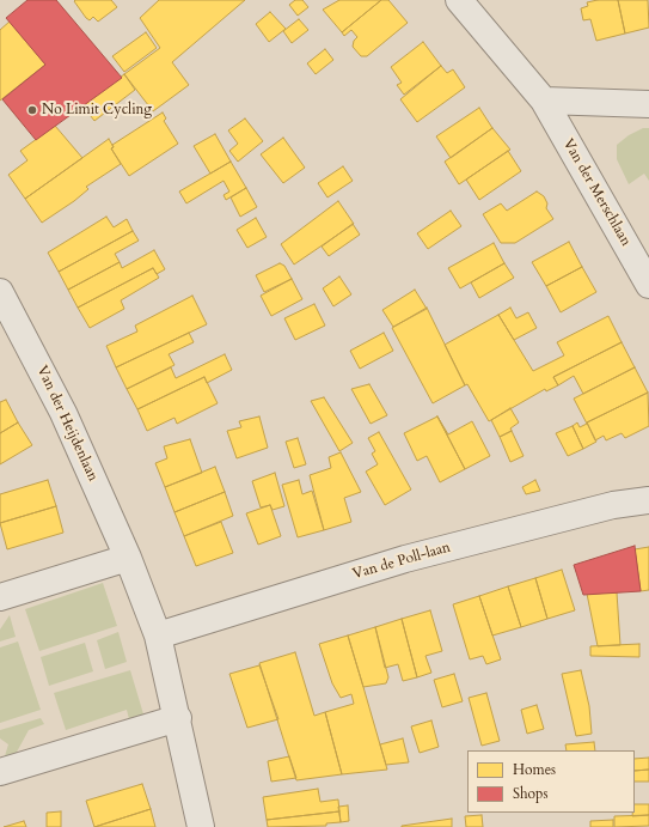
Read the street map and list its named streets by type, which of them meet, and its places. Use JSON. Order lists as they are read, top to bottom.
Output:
{
  "streets": {
    "street": ["Van der Merschlaan", "Van der Heijdenlaan", "Van de Poll-laan"]
  },
  "crossings": [
    ["Van der Heijdenlaan", "Van de Poll-laan"]
  ],
  "places": ["No Limit Cycling"],
  "legend": ["Homes", "Shops"]
}
